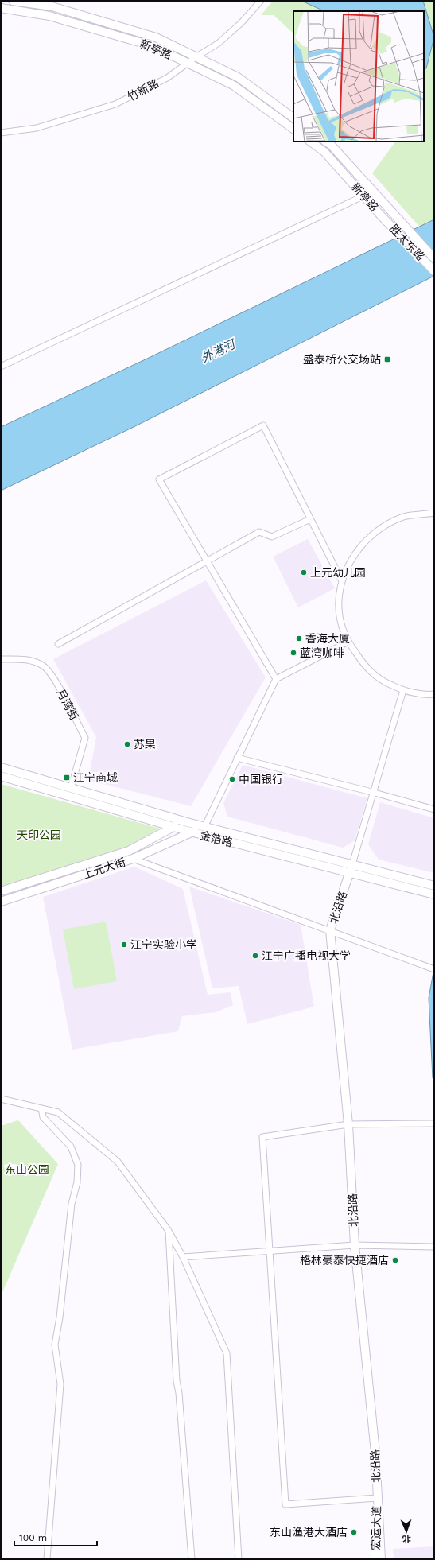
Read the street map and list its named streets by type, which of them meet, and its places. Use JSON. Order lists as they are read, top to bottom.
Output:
{
  "streets": {
    "main road": [
      "新亭路",
      "胜太东路",
      "金箔路",
      "上元大街",
      "北沿路",
      "宏运大道"
    ],
    "street": ["竹新路", "月湾街"]
  },
  "crossings": [
    ["新亭路", "竹新路"],
    ["新亭路", "胜太东路"],
    ["月湾街", "金箔路"],
    ["金箔路", "上元大街"],
    ["金箔路", "北沿路"],
    ["北沿路", "宏运大道"]
  ],
  "water": ["外港河"],
  "parks": ["天印公园", "东山公园"],
  "places": {
    "transit": ["盛泰桥公交场站", "江宁商城"],
    "other": [
      "上元幼儿园",
      "香海大厦",
      "蓝湾咖啡",
      "苏果",
      "中国银行",
      "江宁实验小学",
      "江宁广播电视大学",
      "格林豪泰快捷酒店",
      "东山渔港大酒店"
    ]
  },
  "scale_bar": "100 m",
  "north": "bottom"
}
